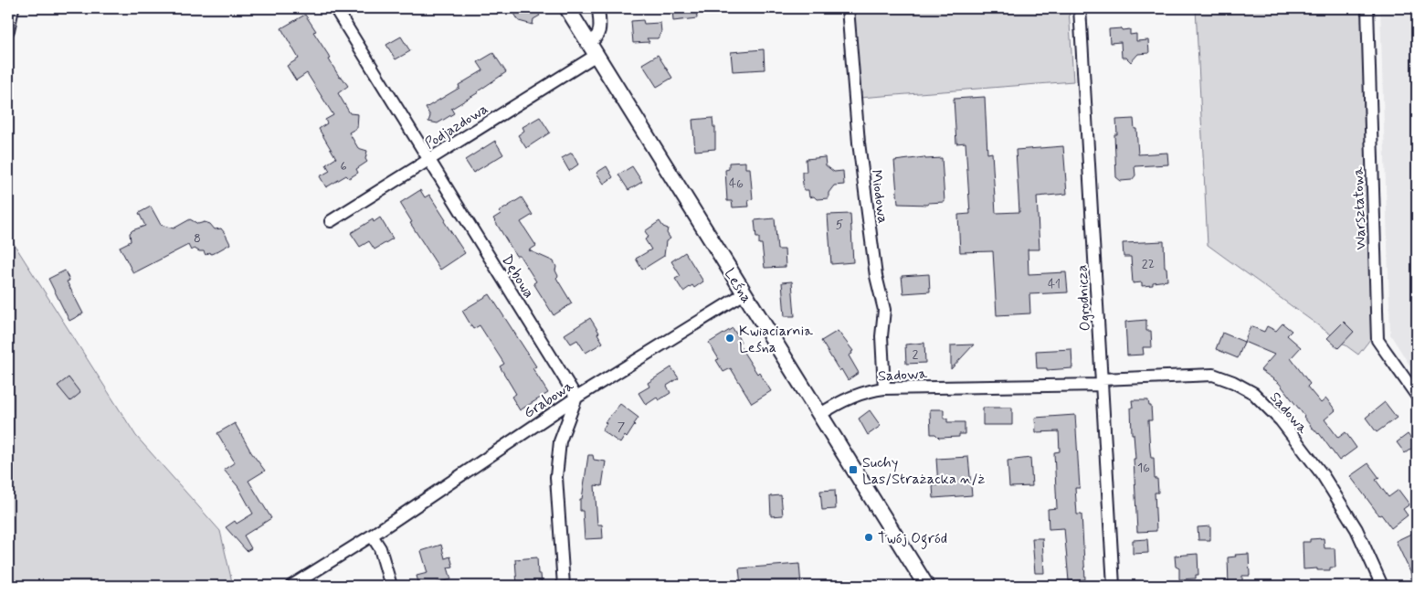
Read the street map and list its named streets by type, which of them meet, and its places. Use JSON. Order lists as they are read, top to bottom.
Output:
{
  "streets": {
    "street": [
      "Podjazdowa",
      "Miodowa",
      "Warsztatowa",
      "Dębowa",
      "Leśna",
      "Ogrodnicza",
      "Sadowa",
      "Grabowa"
    ]
  },
  "crossings": [
    ["Podjazdowa", "Dębowa"],
    ["Podjazdowa", "Leśna"],
    ["Miodowa", "Sadowa"],
    ["Dębowa", "Grabowa"],
    ["Leśna", "Sadowa"],
    ["Leśna", "Grabowa"],
    ["Ogrodnicza", "Sadowa"]
  ],
  "places": {
    "other": ["Kwiaciarnia Leśna", "Twój Ogród"],
    "transit": ["Suchy Las/Strażacka n/ż"]
  },
  "house_numbers": [
    "6",
    "46",
    "5",
    "8",
    "22",
    "41",
    "2",
    "7",
    "16"
  ]
}
